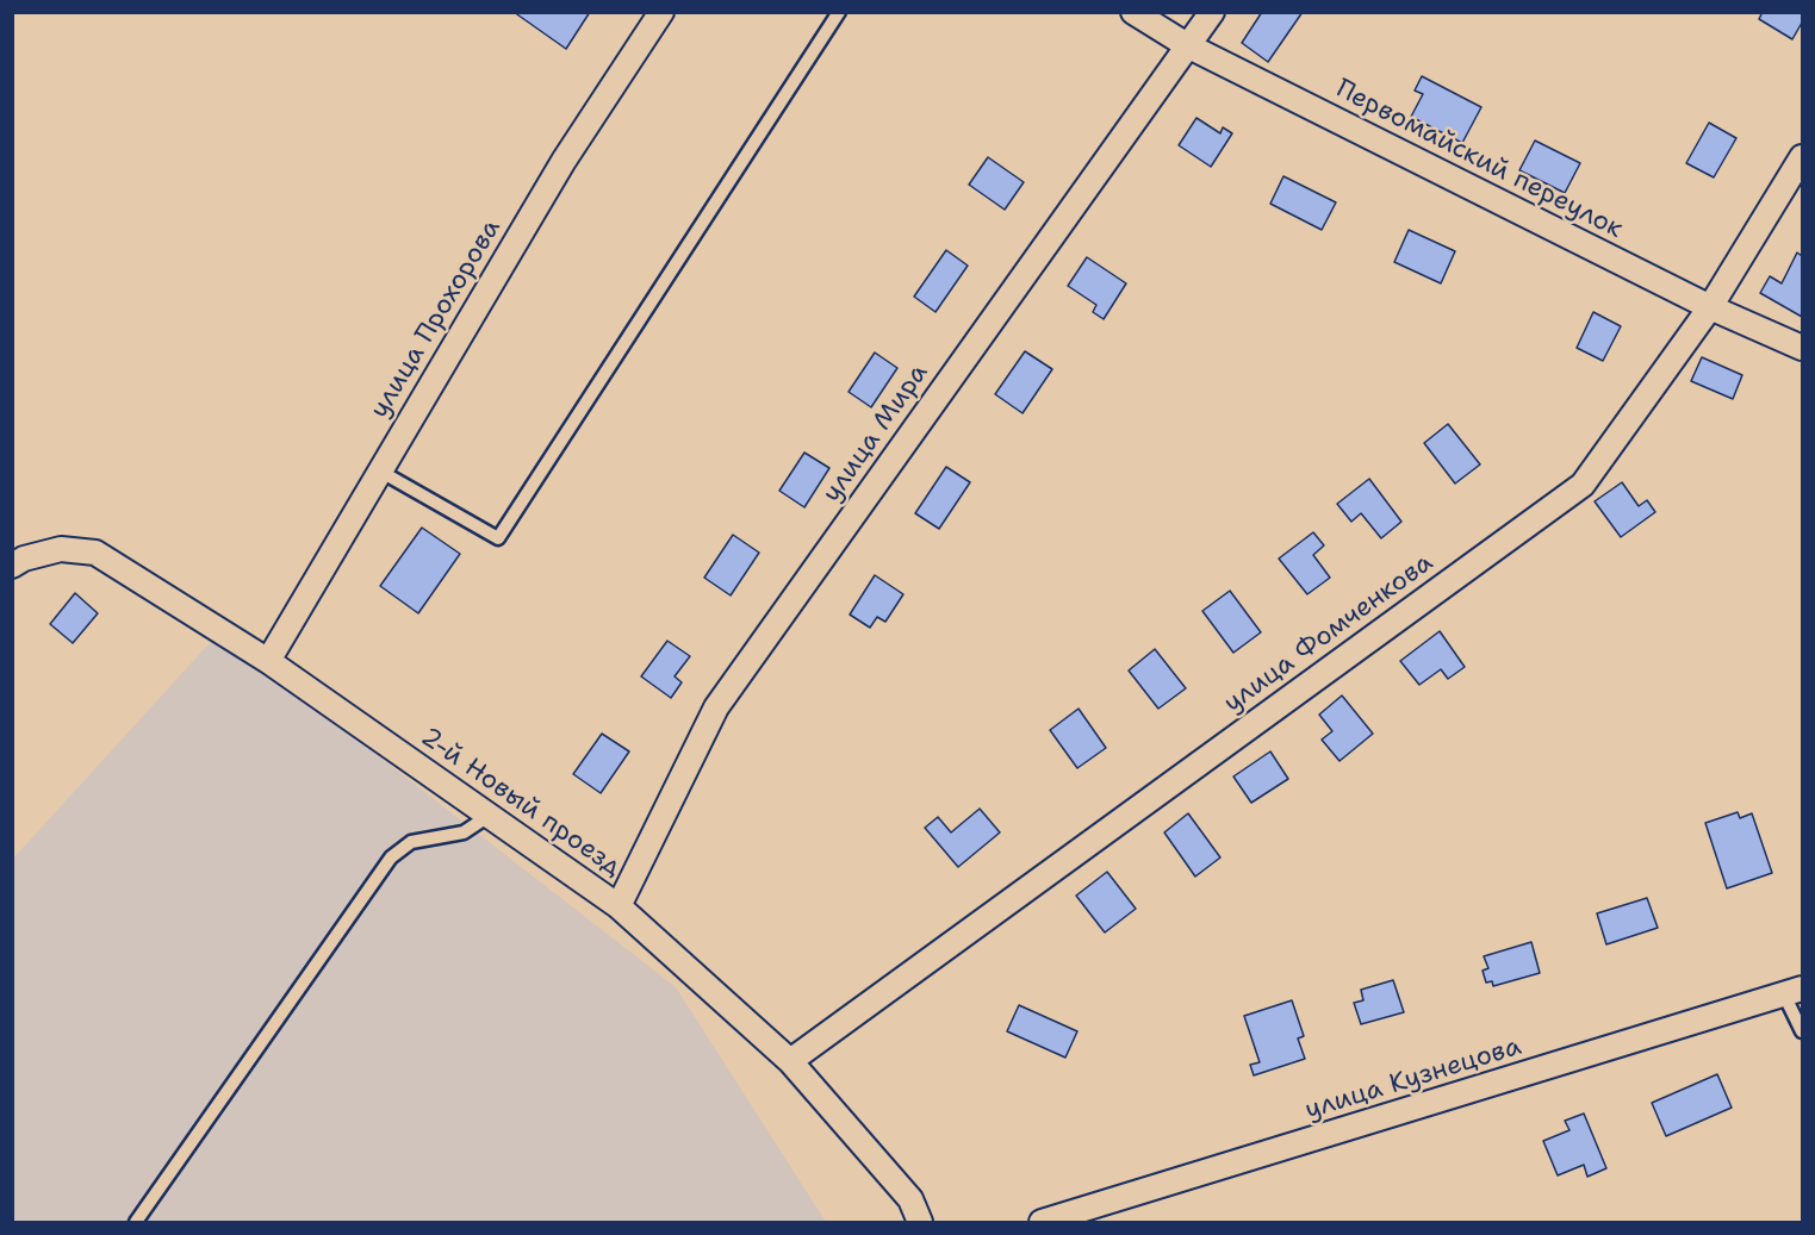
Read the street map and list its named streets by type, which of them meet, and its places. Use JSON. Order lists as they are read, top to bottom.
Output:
{
  "streets": {
    "street": [
      "Первомайский переулок",
      "улица Прохорова",
      "улица Мира",
      "улица Фомченкова",
      "2-й Новый проезд",
      "улица Кузнецова"
    ]
  },
  "crossings": [
    ["Первомайский переулок", "улица Мира"],
    ["Первомайский переулок", "улица Фомченкова"],
    ["улица Прохорова", "2-й Новый проезд"],
    ["улица Мира", "2-й Новый проезд"],
    ["улица Фомченкова", "2-й Новый проезд"]
  ]
}
